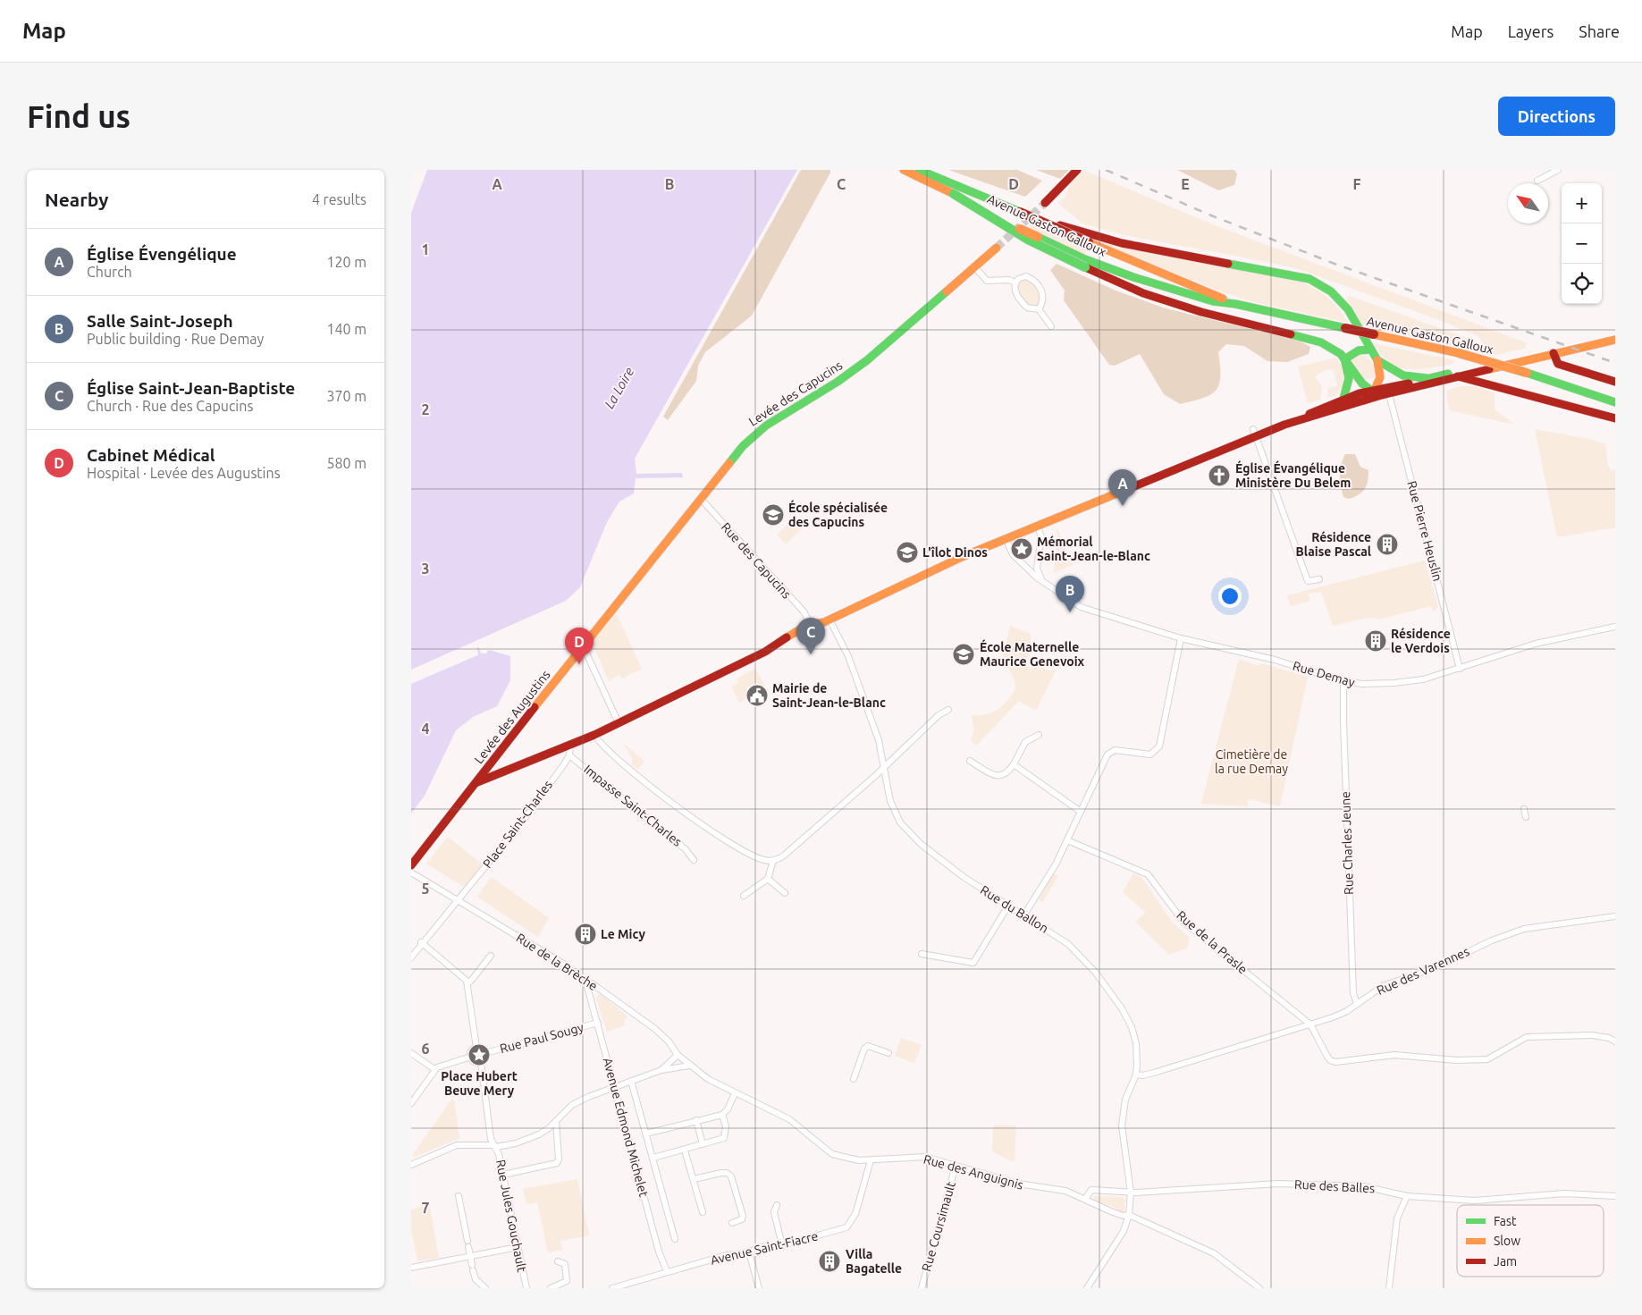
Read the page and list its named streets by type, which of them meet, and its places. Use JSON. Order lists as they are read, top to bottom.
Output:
{
  "streets": {
    "main road": ["Avenue Gaston Galloux", "Levée des Capucins", "Levée des Augustins"],
    "street": [
      "Rue Pierre Heuslin",
      "Rue des Capucins",
      "Rue Demay",
      "Impasse Saint-Charles",
      "Place Saint-Charles",
      "Rue Charles Jeune",
      "Rue du Ballon",
      "Rue de la Prasle",
      "Rue de la Brèche",
      "Rue des Varennes",
      "Rue Paul Sougy",
      "Avenue Edmond Michelet",
      "Rue des Anguignis",
      "Rue des Balles",
      "Rue Jules Gouchault",
      "Rue Coursimault",
      "Avenue Saint-Fiacre"
    ]
  },
  "crossings": [
    ["Levée des Capucins", "Rue des Capucins"],
    ["Levée des Capucins", "Levée des Augustins"],
    ["Rue Pierre Heuslin", "Rue Demay"],
    ["Rue Demay", "Rue Charles Jeune"],
    ["Impasse Saint-Charles", "Place Saint-Charles"],
    ["Place Saint-Charles", "Rue de la Brèche"],
    ["Rue Charles Jeune", "Rue des Varennes"],
    ["Rue du Ballon", "Rue des Varennes"],
    ["Rue du Ballon", "Rue des Anguignis"],
    ["Rue du Ballon", "Rue des Balles"],
    ["Rue de la Prasle", "Rue des Varennes"],
    ["Rue de la Brèche", "Avenue Edmond Michelet"],
    ["Rue de la Brèche", "Rue des Anguignis"],
    ["Rue Paul Sougy", "Avenue Edmond Michelet"],
    ["Rue Paul Sougy", "Rue Jules Gouchault"],
    ["Avenue Edmond Michelet", "Avenue Saint-Fiacre"],
    ["Rue des Anguignis", "Rue des Balles"],
    ["Rue des Anguignis", "Rue Coursimault"],
    ["Rue des Anguignis", "Avenue Saint-Fiacre"]
  ],
  "water": ["La Loire"],
  "parks": ["Cimetière de la rue Demay"],
  "places": {
    "church": ["Église Évangélique Ministère Du Belem"],
    "school or university": ["École spécialisée des Capucins", "L'îlot Dinos", "École Maternelle Maurice Genevoix"],
    "building": [
      "Résidence Blaise Pascal",
      "Résidence le Verdois",
      "Le Micy",
      "Villa Bagatelle"
    ],
    "place": ["Mémorial Saint-Jean-le-Blanc", "Place Hubert Beuve Mery"],
    "public building": ["Mairie de Saint-Jean-le-Blanc"]
  },
  "legend": ["Fast", "Slow", "Jam"],
  "north": "top left",
  "page": {
    "header": "Map",
    "nav": ["Map", "Layers", "Share"],
    "buttons": "Directions",
    "title": "Find us",
    "heading": ["Nearby", "4 results"],
    "map_buttons": ["+", "−"],
    "list": [
      {
        "mark": "A",
        "name": "Église Évengélique",
        "note": "Church",
        "value": "120 m"
      },
      {
        "mark": "B",
        "name": "Salle Saint-Joseph",
        "note": "Public building · Rue Demay",
        "value": "140 m"
      },
      {
        "mark": "C",
        "name": "Église Saint-Jean-Baptiste",
        "note": "Church · Rue des Capucins",
        "value": "370 m"
      },
      {
        "mark": "D",
        "name": "Cabinet Médical",
        "note": "Hospital · Levée des Augustins",
        "value": "580 m"
      }
    ],
    "pins": [
      "A",
      "B",
      "C",
      "D"
    ]
  },
  "grid": {
    "columns": [
      "A",
      "B",
      "C",
      "D",
      "E",
      "F"
    ],
    "rows": [
      "1",
      "2",
      "3",
      "4",
      "5",
      "6",
      "7"
    ]
  }
}
